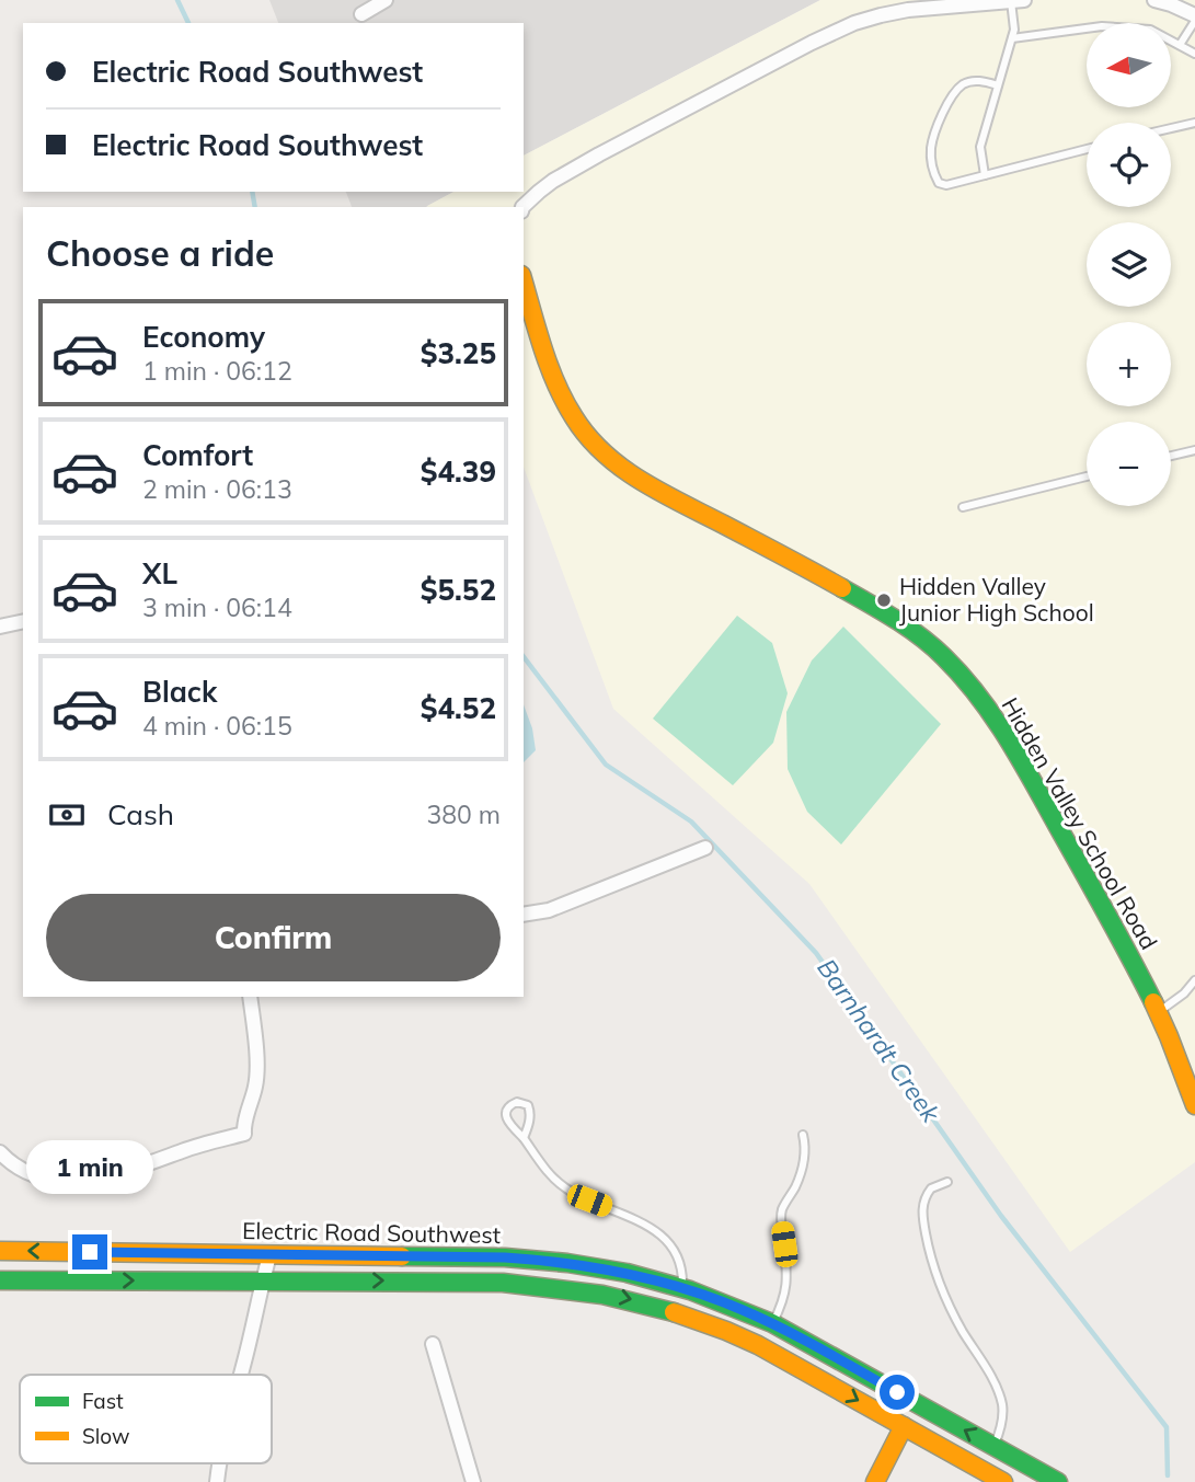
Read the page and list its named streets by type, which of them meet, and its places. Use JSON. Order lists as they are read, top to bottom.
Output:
{
  "streets": {
    "main road": ["Hidden Valley School Road", "Electric Road Southwest"]
  },
  "water": ["Barnhardt Creek"],
  "places": ["Hidden Valley Junior High School"],
  "legend": ["Fast", "Slow"],
  "north": "left",
  "page": {
    "map_buttons": ["+", "−"],
    "banner": ["Electric Road Southwest", "Electric Road Southwest"],
    "heading": "Choose a ride",
    "list": [
      {
        "name": "Economy",
        "note": "1 min · 06:12",
        "value": "$3.25"
      },
      {
        "name": "Comfort",
        "note": "2 min · 06:13",
        "value": "$4.39"
      },
      {
        "name": "XL",
        "note": "3 min · 06:14",
        "value": "$5.52"
      },
      {
        "name": "Black",
        "note": "4 min · 06:15",
        "value": "$4.52"
      }
    ],
    "pay": ["Cash", "380 m"],
    "buttons": "Confirm",
    "bubble": "1 min"
  }
}
